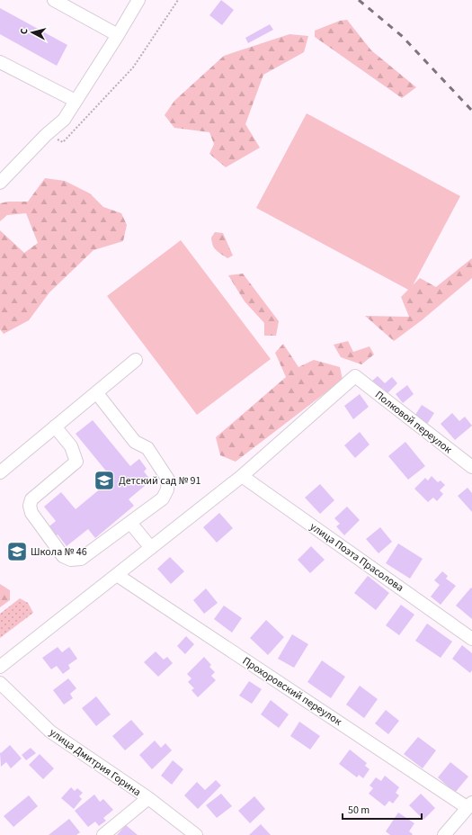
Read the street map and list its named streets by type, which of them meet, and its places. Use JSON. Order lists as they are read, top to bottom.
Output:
{
  "streets": {
    "street": [
      "Полковой переулок",
      "улица Поэта Прасолова",
      "Прохоровский переулок",
      "улица Дмитрия Горина"
    ]
  },
  "crossings": [
    ["Полковой переулок", "улица Поэта Прасолова"]
  ],
  "places": {
    "school or university": ["Детский сад № 91", "Школа № 46"]
  },
  "scale_bar": "50 m",
  "north": "left"
}
